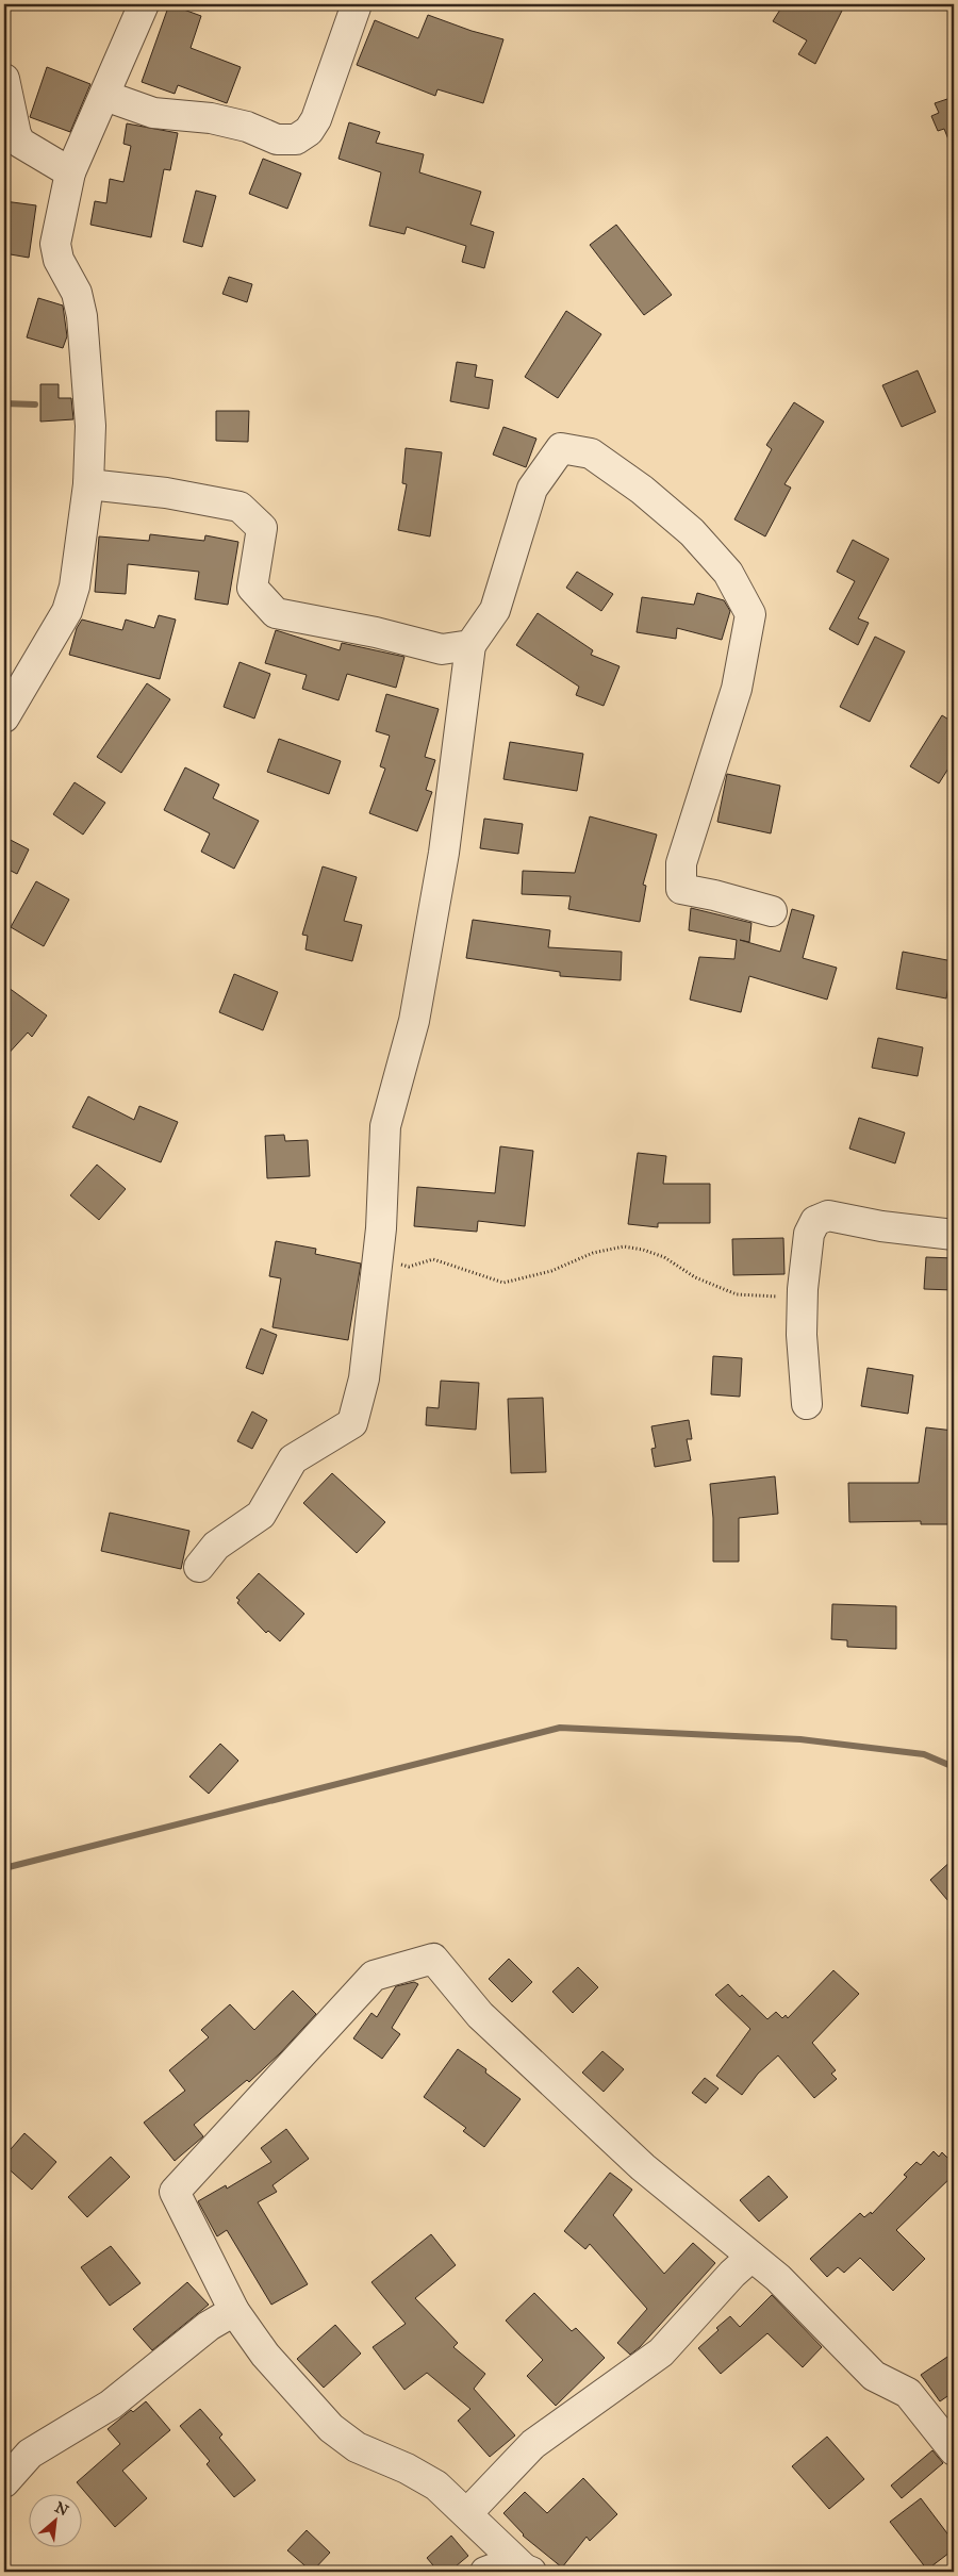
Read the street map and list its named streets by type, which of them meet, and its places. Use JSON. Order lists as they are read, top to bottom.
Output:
{
  "north": "top right"
}
